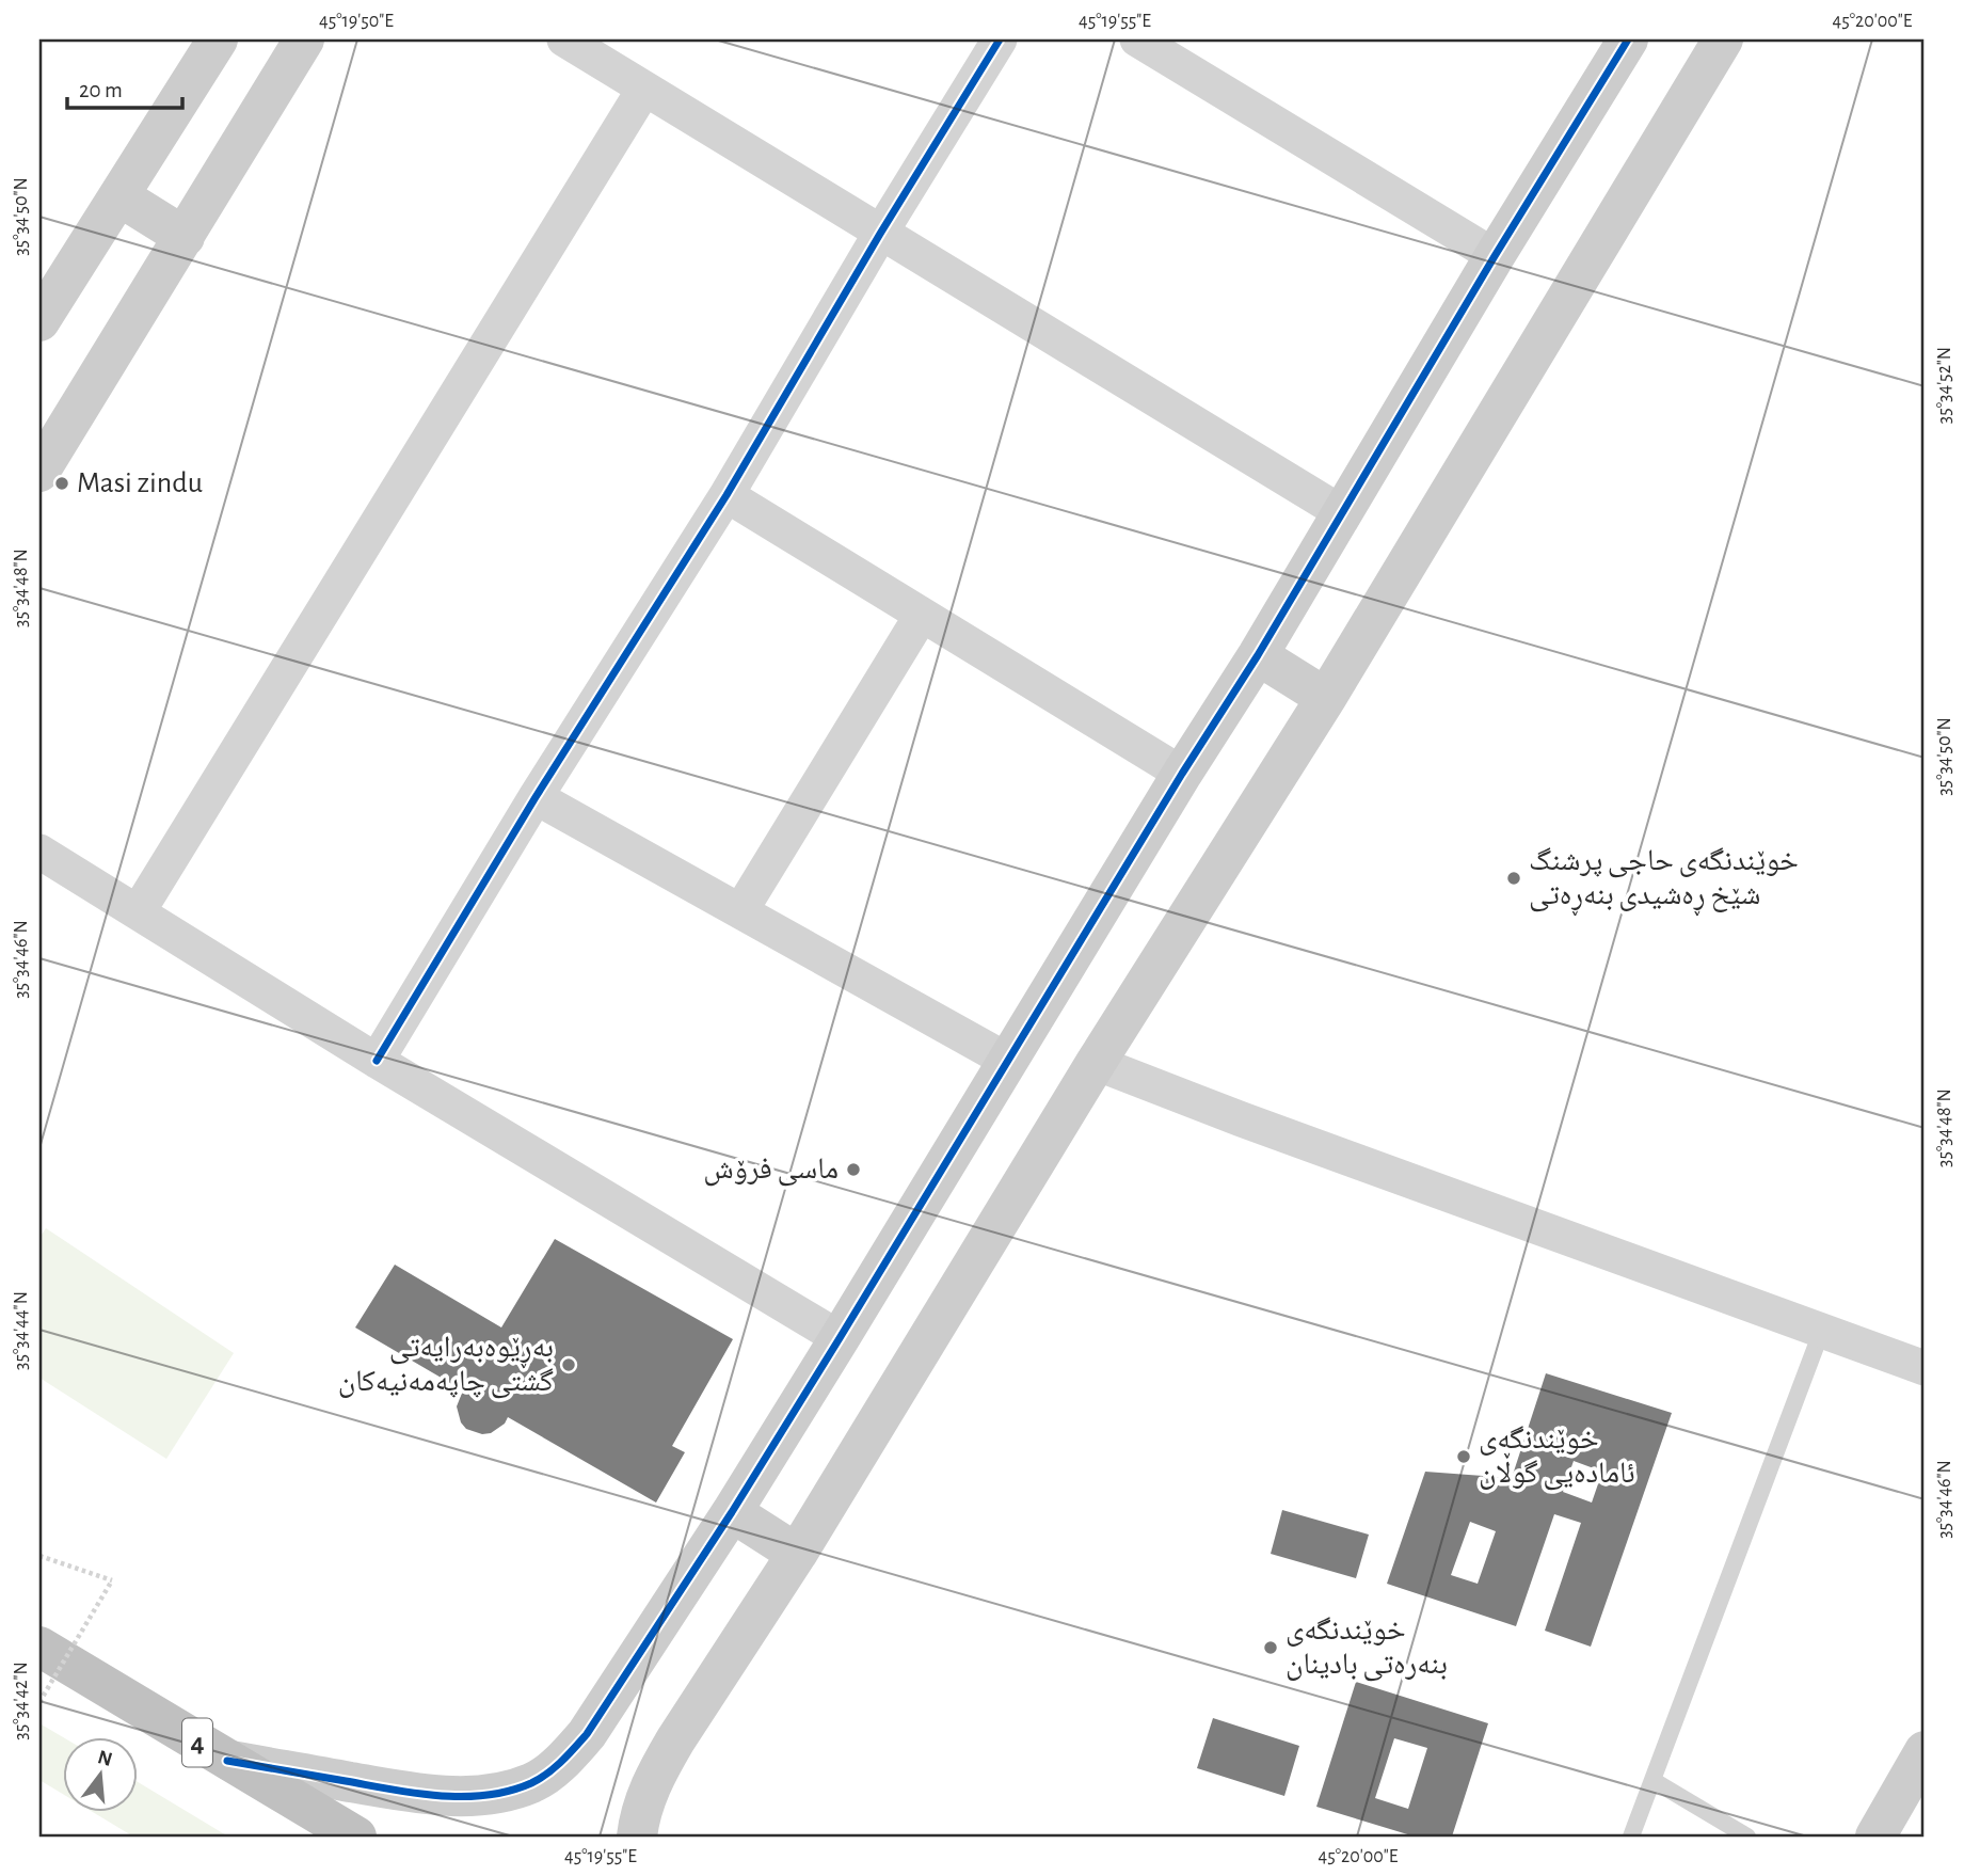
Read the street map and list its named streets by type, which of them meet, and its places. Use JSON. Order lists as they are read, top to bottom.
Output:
{
  "streets": {
    "highway": ["4"]
  },
  "places": [
    "Masi zindu",
    "خوێندنگەی حاجی پرشنگ شێخ ڕەشیدی بنەڕەتی",
    "ماسی فرۆش",
    "بەڕێوەبەرایەتی گشتی چاپەمەنیەکان",
    "خوێندنگەی ئامادەیی گوڵان",
    "خوێندنگەی بنەرەتی بادینان"
  ],
  "scale_bar": "20 m",
  "north": "top",
  "coordinates": [
    "45°19'50\"E",
    "45°19'55\"E",
    "45°20'00\"E",
    "35°34'50\"N",
    "35°34'52\"N",
    "35°34'48\"N",
    "35°34'46\"N",
    "35°34'44\"N",
    "35°34'42\"N"
  ]
}
